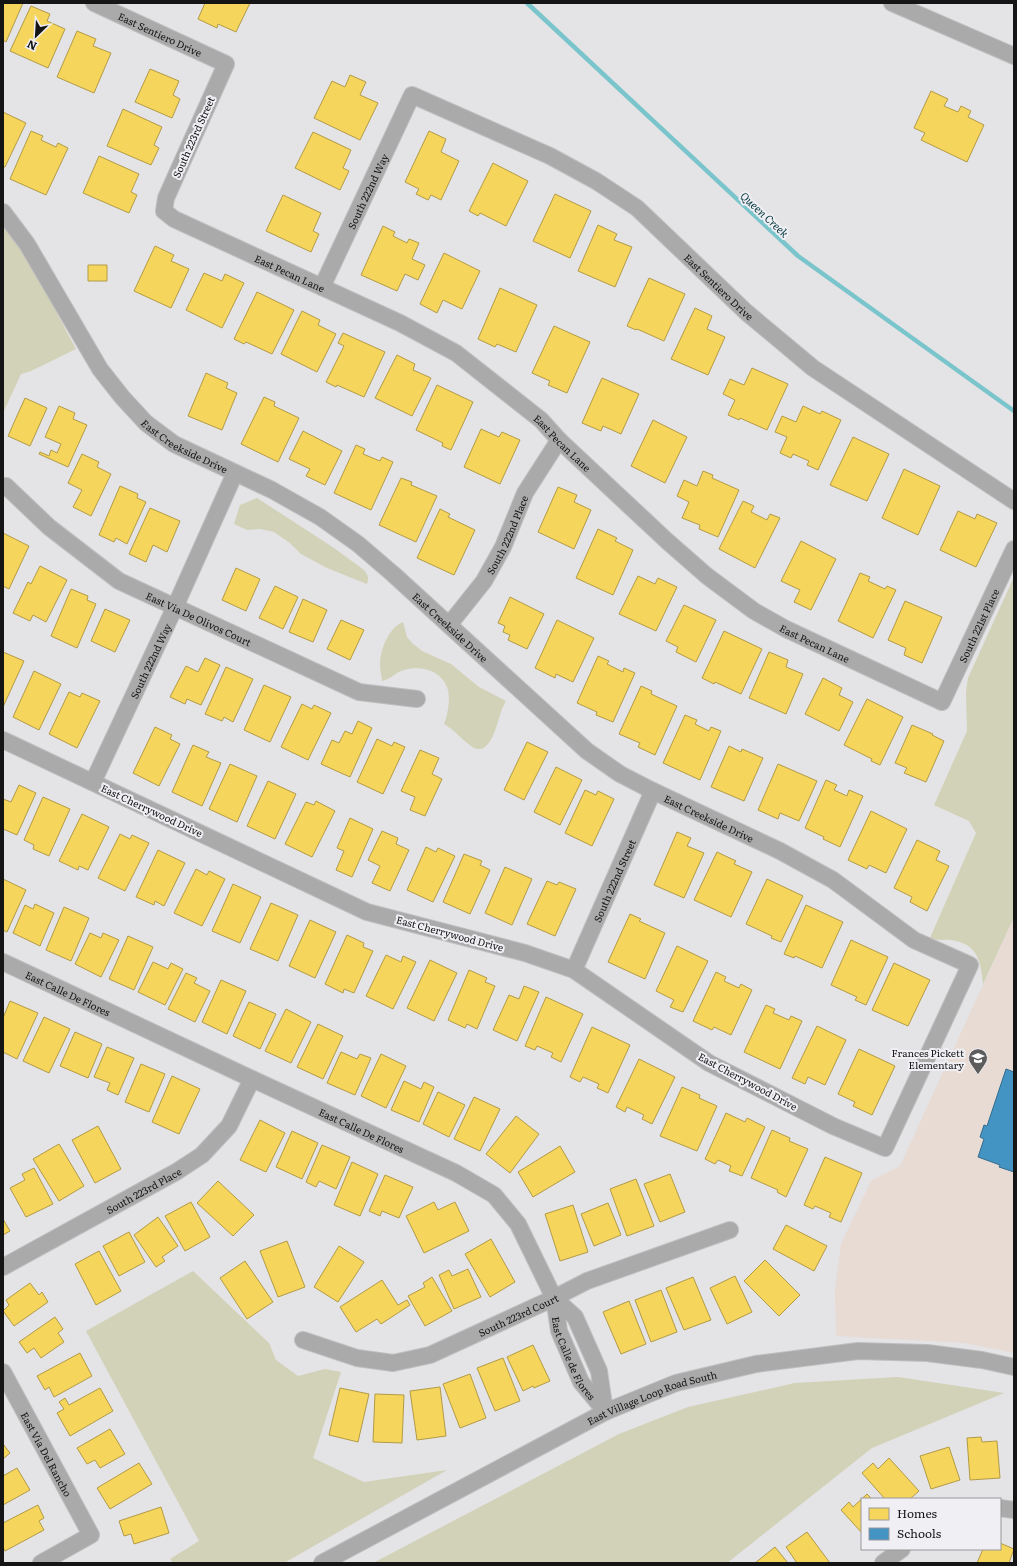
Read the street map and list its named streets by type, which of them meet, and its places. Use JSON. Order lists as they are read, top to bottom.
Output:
{
  "streets": {
    "street": [
      "East Sentiero Drive",
      "South 223rd Street",
      "South 222nd Way",
      "East Pecan Lane",
      "East Creekside Drive",
      "South 222nd Place",
      "East Via De Olivos Court",
      "South 221st Place",
      "East Cherrywood Drive",
      "South 222nd Street",
      "East Calle De Flores",
      "South 223rd Place",
      "South 223rd Court",
      "East Calle de Flores",
      "East Village Loop Road South",
      "East Via Del Rancho"
    ]
  },
  "crossings": [
    ["East Sentiero Drive", "South 223rd Street"],
    ["East Sentiero Drive", "South 222nd Way"],
    ["South 223rd Street", "East Pecan Lane"],
    ["South 222nd Way", "East Pecan Lane"],
    ["South 222nd Way", "East Creekside Drive"],
    ["South 222nd Way", "East Via De Olivos Court"],
    ["South 222nd Way", "East Cherrywood Drive"],
    ["East Pecan Lane", "South 222nd Place"],
    ["East Pecan Lane", "South 221st Place"],
    ["East Creekside Drive", "South 222nd Place"],
    ["East Creekside Drive", "East Cherrywood Drive"],
    ["East Creekside Drive", "South 222nd Street"],
    ["East Cherrywood Drive", "South 222nd Street"],
    ["East Calle De Flores", "South 223rd Place"],
    ["East Calle De Flores", "South 223rd Court"],
    ["East Calle De Flores", "East Calle de Flores"],
    ["South 223rd Court", "East Calle de Flores"],
    ["East Calle de Flores", "East Village Loop Road South"]
  ],
  "water": ["Queen Creek"],
  "places": {
    "school or university": ["Frances Pickett Elementary"]
  },
  "legend": ["Homes", "Schools"],
  "north": "bottom left"
}
